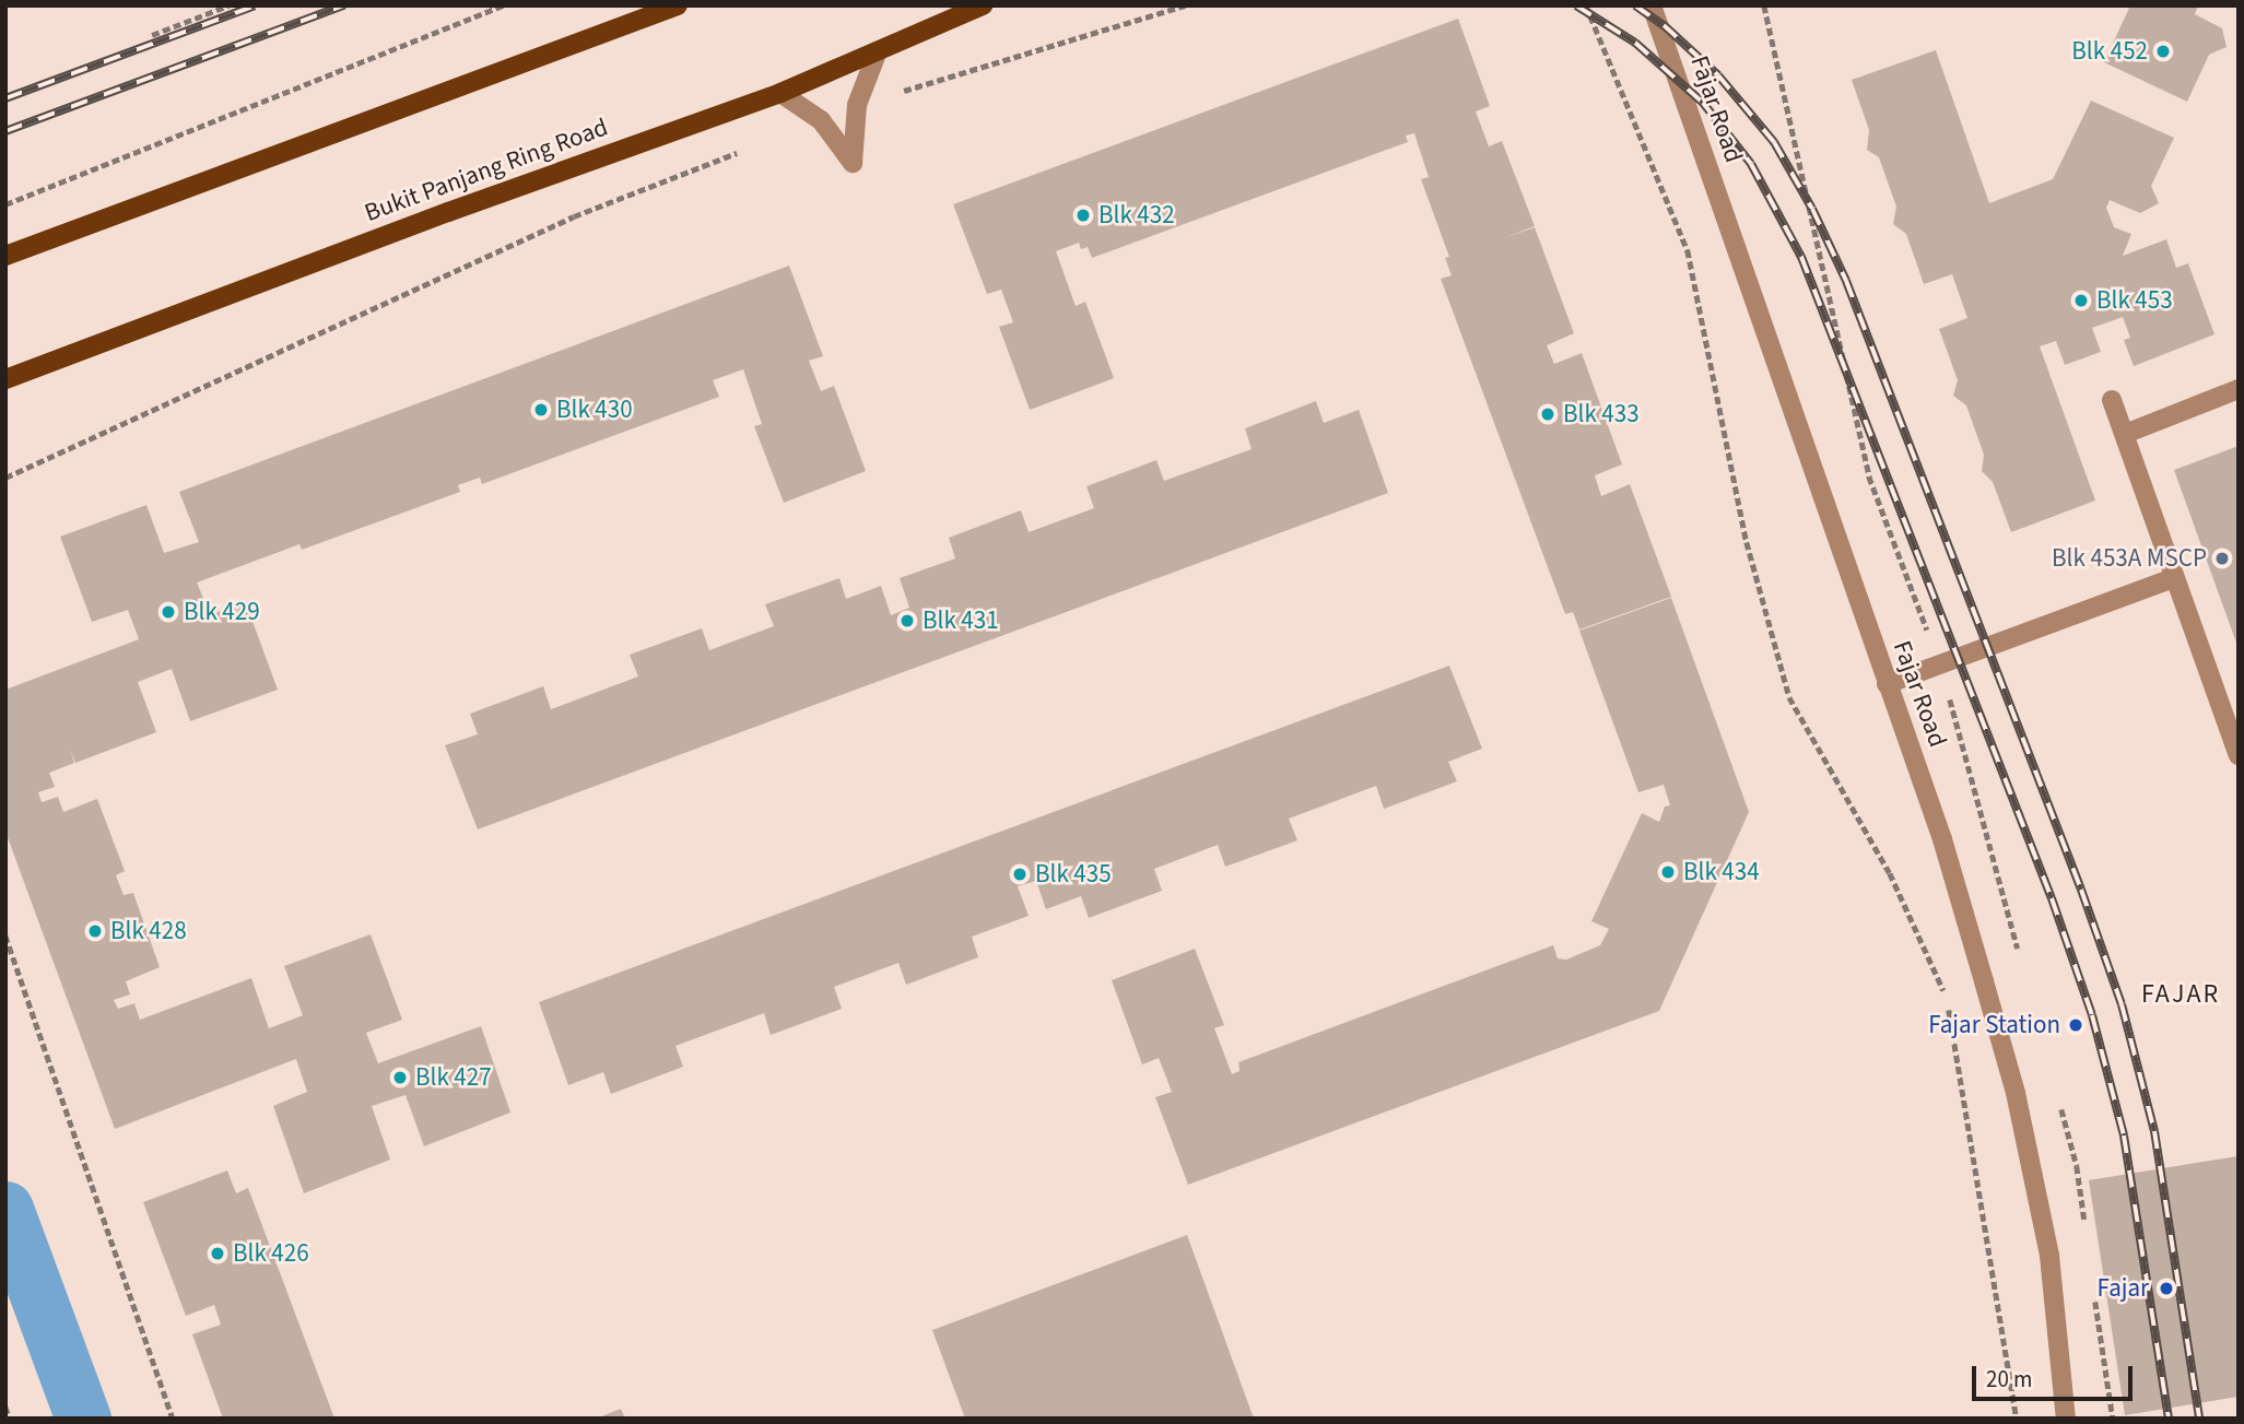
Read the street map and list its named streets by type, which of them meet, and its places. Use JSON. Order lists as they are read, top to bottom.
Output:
{
  "streets": {
    "main road": ["Bukit Panjang Ring Road"],
    "street": ["Fajar Road"]
  },
  "districts": ["FAJAR"],
  "places": [
    "Blk 452",
    "Blk 432",
    "Blk 453",
    "Blk 430",
    "Blk 433",
    "Blk 453A MSCP",
    "Blk 429",
    "Blk 431",
    "Blk 434",
    "Blk 435",
    "Blk 428",
    "Fajar Station",
    "Blk 427",
    "Blk 426",
    "Fajar"
  ],
  "scale_bar": "20 m"
}
